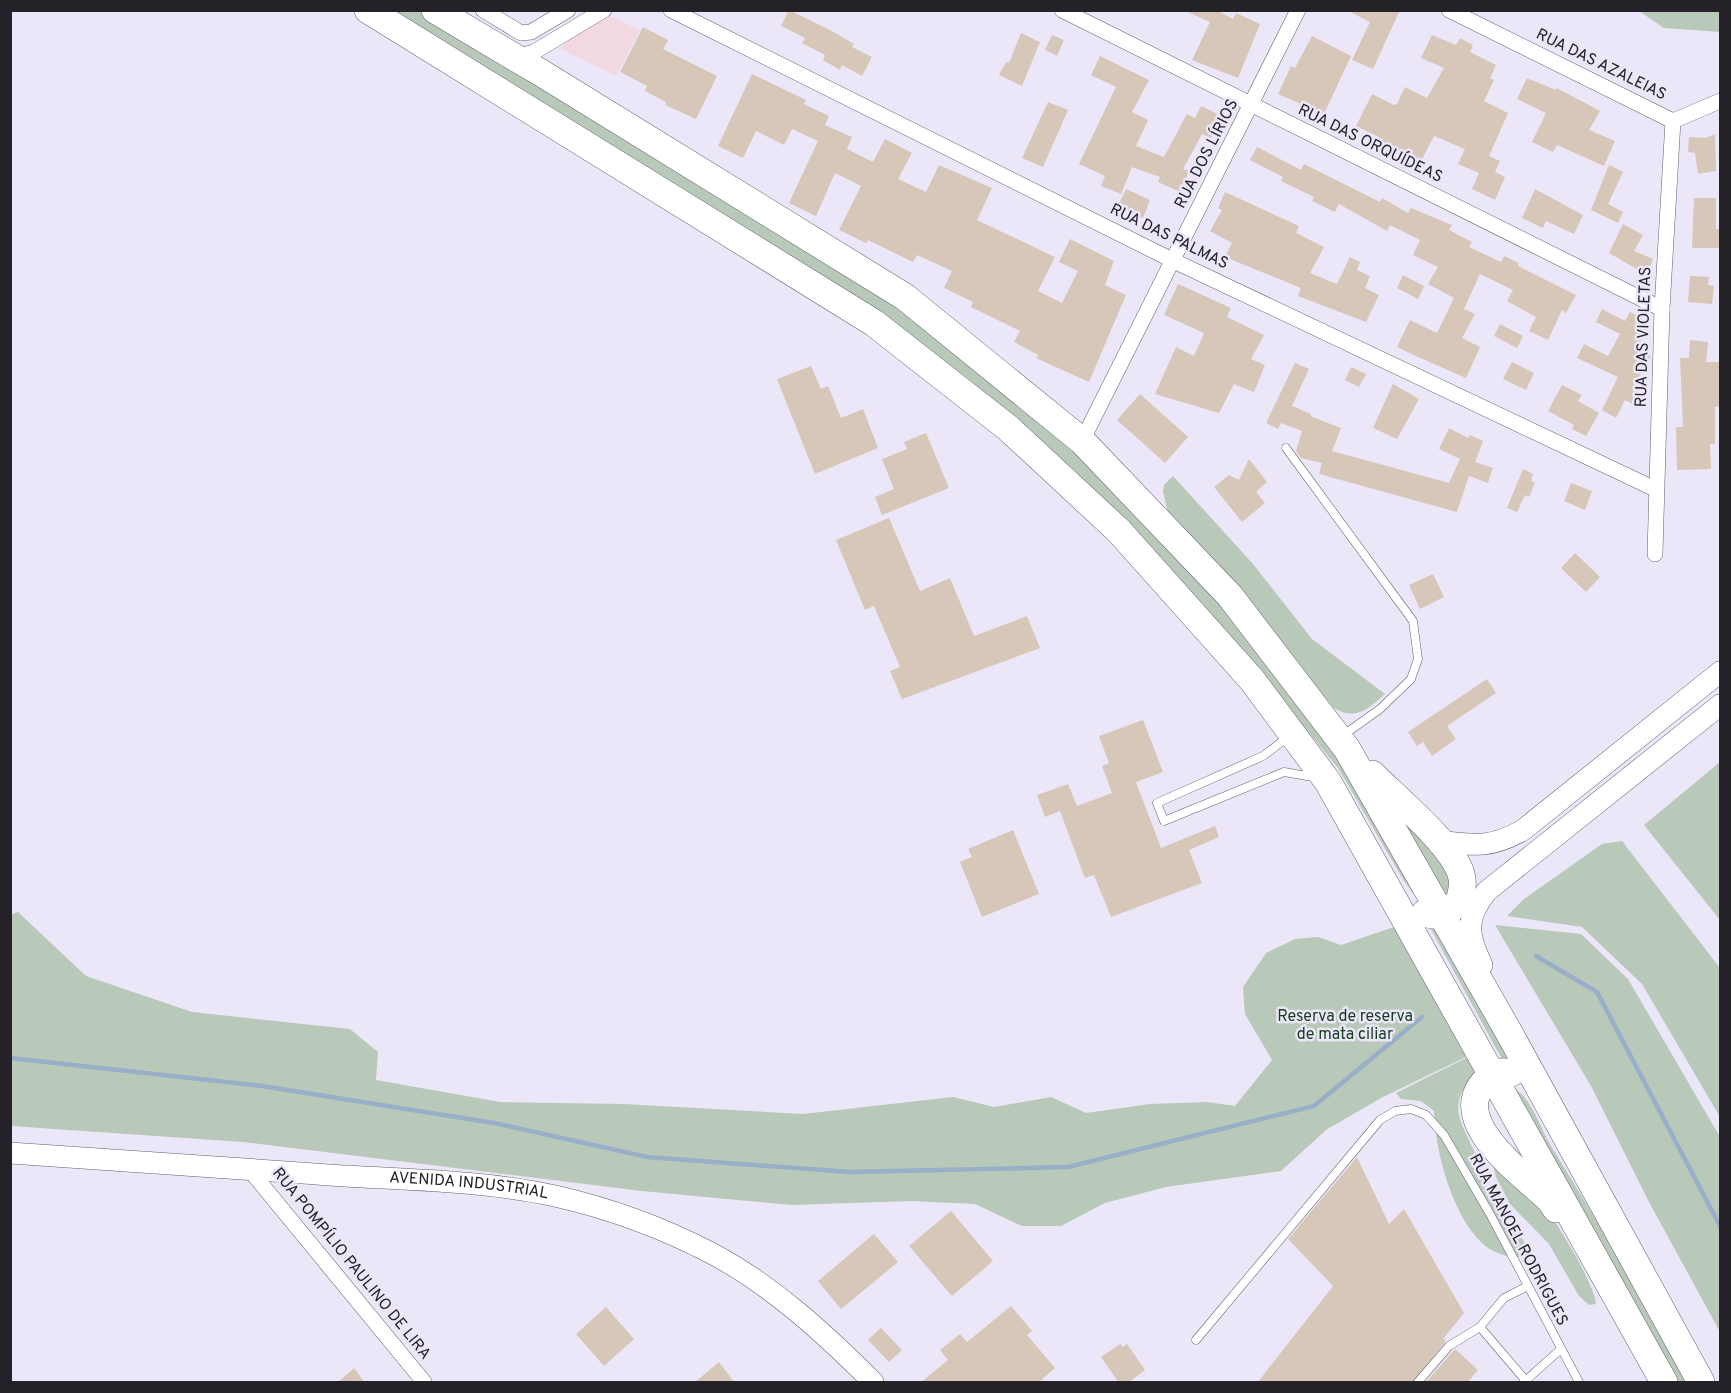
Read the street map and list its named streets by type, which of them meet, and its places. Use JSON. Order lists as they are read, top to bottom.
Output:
{
  "streets": {
    "street": [
      "RUA DAS AZALEIAS",
      "RUA DAS ORQUÍDEAS",
      "RUA DOS LÍRIOS",
      "RUA DAS PALMAS",
      "RUA DAS VIOLETAS",
      "AVENIDA INDUSTRIAL",
      "RUA POMPÍLIO PAULINO DE LIRA"
    ],
    "lane": ["RUA MANOEL RODRIGUES"]
  },
  "crossings": [
    ["RUA DAS AZALEIAS", "RUA DAS VIOLETAS"],
    ["RUA DAS ORQUÍDEAS", "RUA DOS LÍRIOS"],
    ["RUA DAS ORQUÍDEAS", "RUA DAS VIOLETAS"],
    ["RUA DOS LÍRIOS", "RUA DAS PALMAS"],
    ["RUA DAS PALMAS", "RUA DAS VIOLETAS"],
    ["AVENIDA INDUSTRIAL", "RUA POMPÍLIO PAULINO DE LIRA"]
  ],
  "parks": ["Reserva de reserva de mata ciliar"]
}
